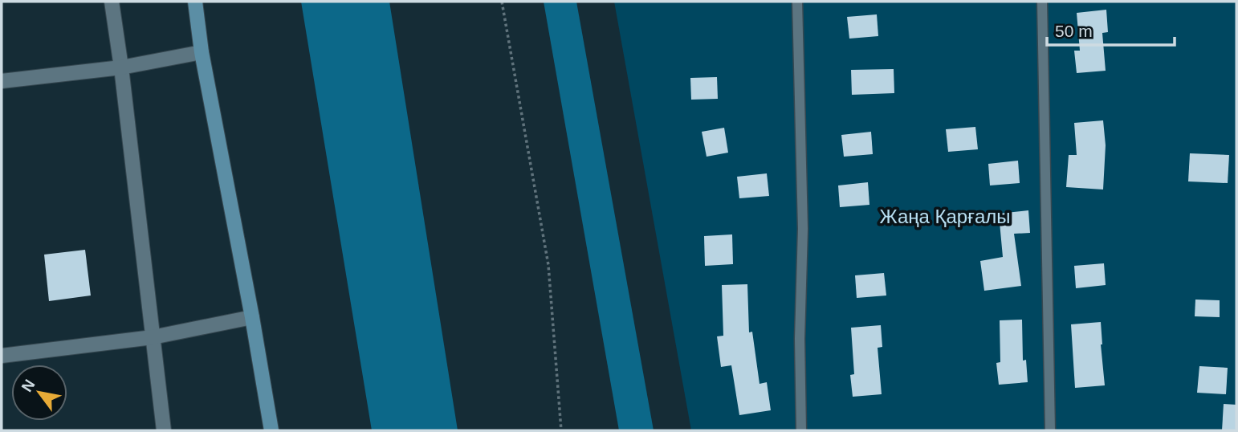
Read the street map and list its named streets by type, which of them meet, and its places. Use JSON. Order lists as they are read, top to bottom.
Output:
{
  "parks": ["Жаңа Қарғалы"],
  "scale_bar": "50 m",
  "north": "top left"
}
